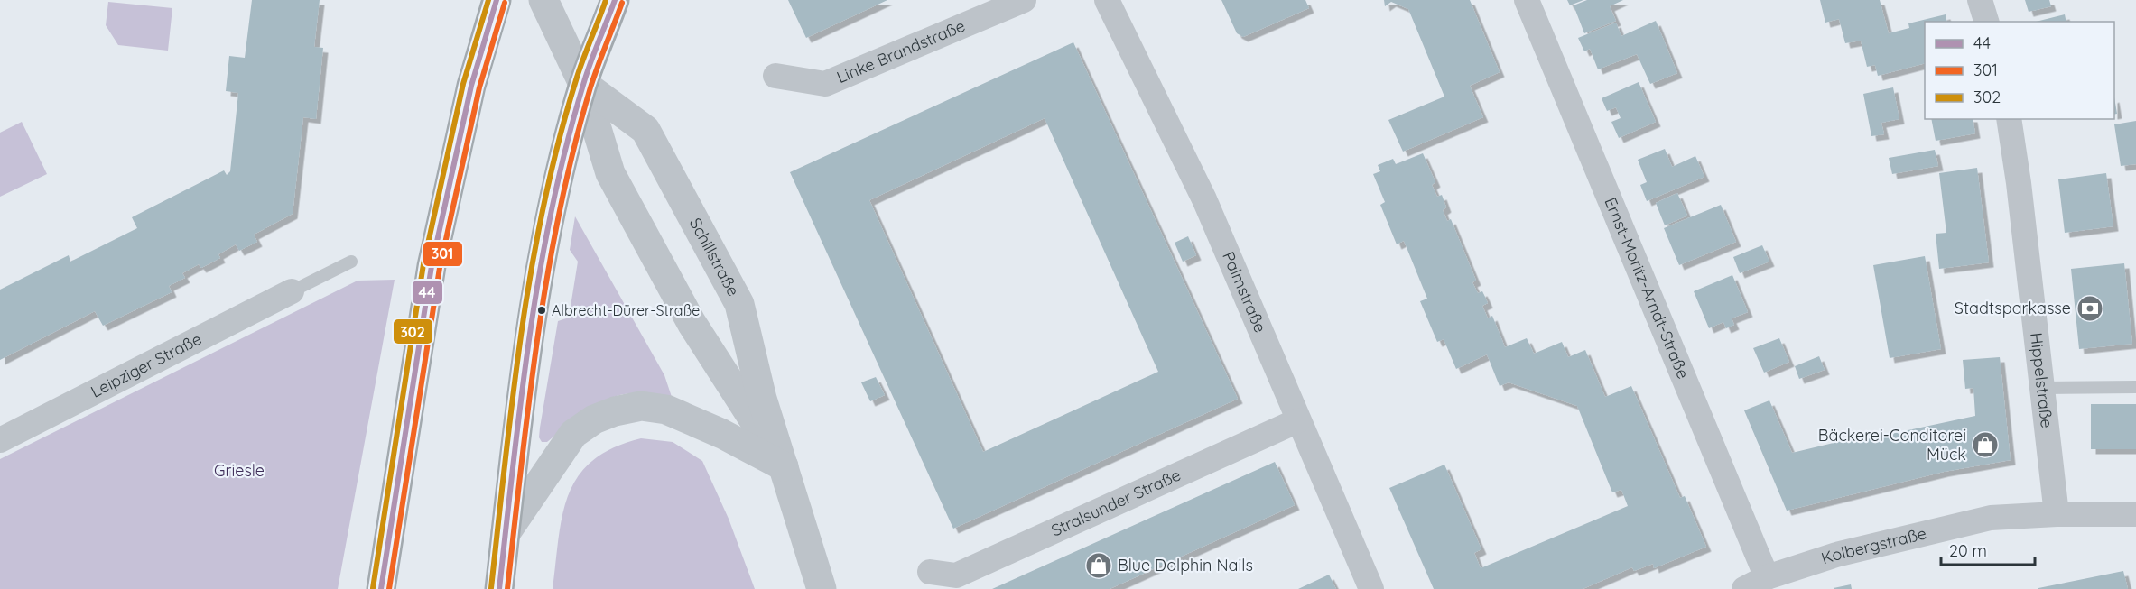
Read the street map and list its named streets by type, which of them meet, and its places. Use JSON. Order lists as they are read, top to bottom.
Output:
{
  "streets": {
    "street": [
      "Linke Brandstraße",
      "Schillstraße",
      "Ernst-Moritz-Arndt-Straße",
      "Palmstraße",
      "Leipziger Straße",
      "Hippelstraße",
      "Stralsunder Straße",
      "Kolbergstraße"
    ]
  },
  "crossings": [
    ["Ernst-Moritz-Arndt-Straße", "Kolbergstraße"],
    ["Palmstraße", "Stralsunder Straße"],
    ["Hippelstraße", "Kolbergstraße"]
  ],
  "parks": ["Griesle"],
  "places": {
    "bank": ["Stadtsparkasse"],
    "other": ["Albrecht-Dürer-Straße"],
    "shop": ["Bäckerei-Conditorei Mück", "Blue Dolphin Nails"]
  },
  "lines": ["transit line 44", "transit line 302", "transit line 301"],
  "legend": ["44", "301", "302"],
  "scale_bar": "20 m"
}
